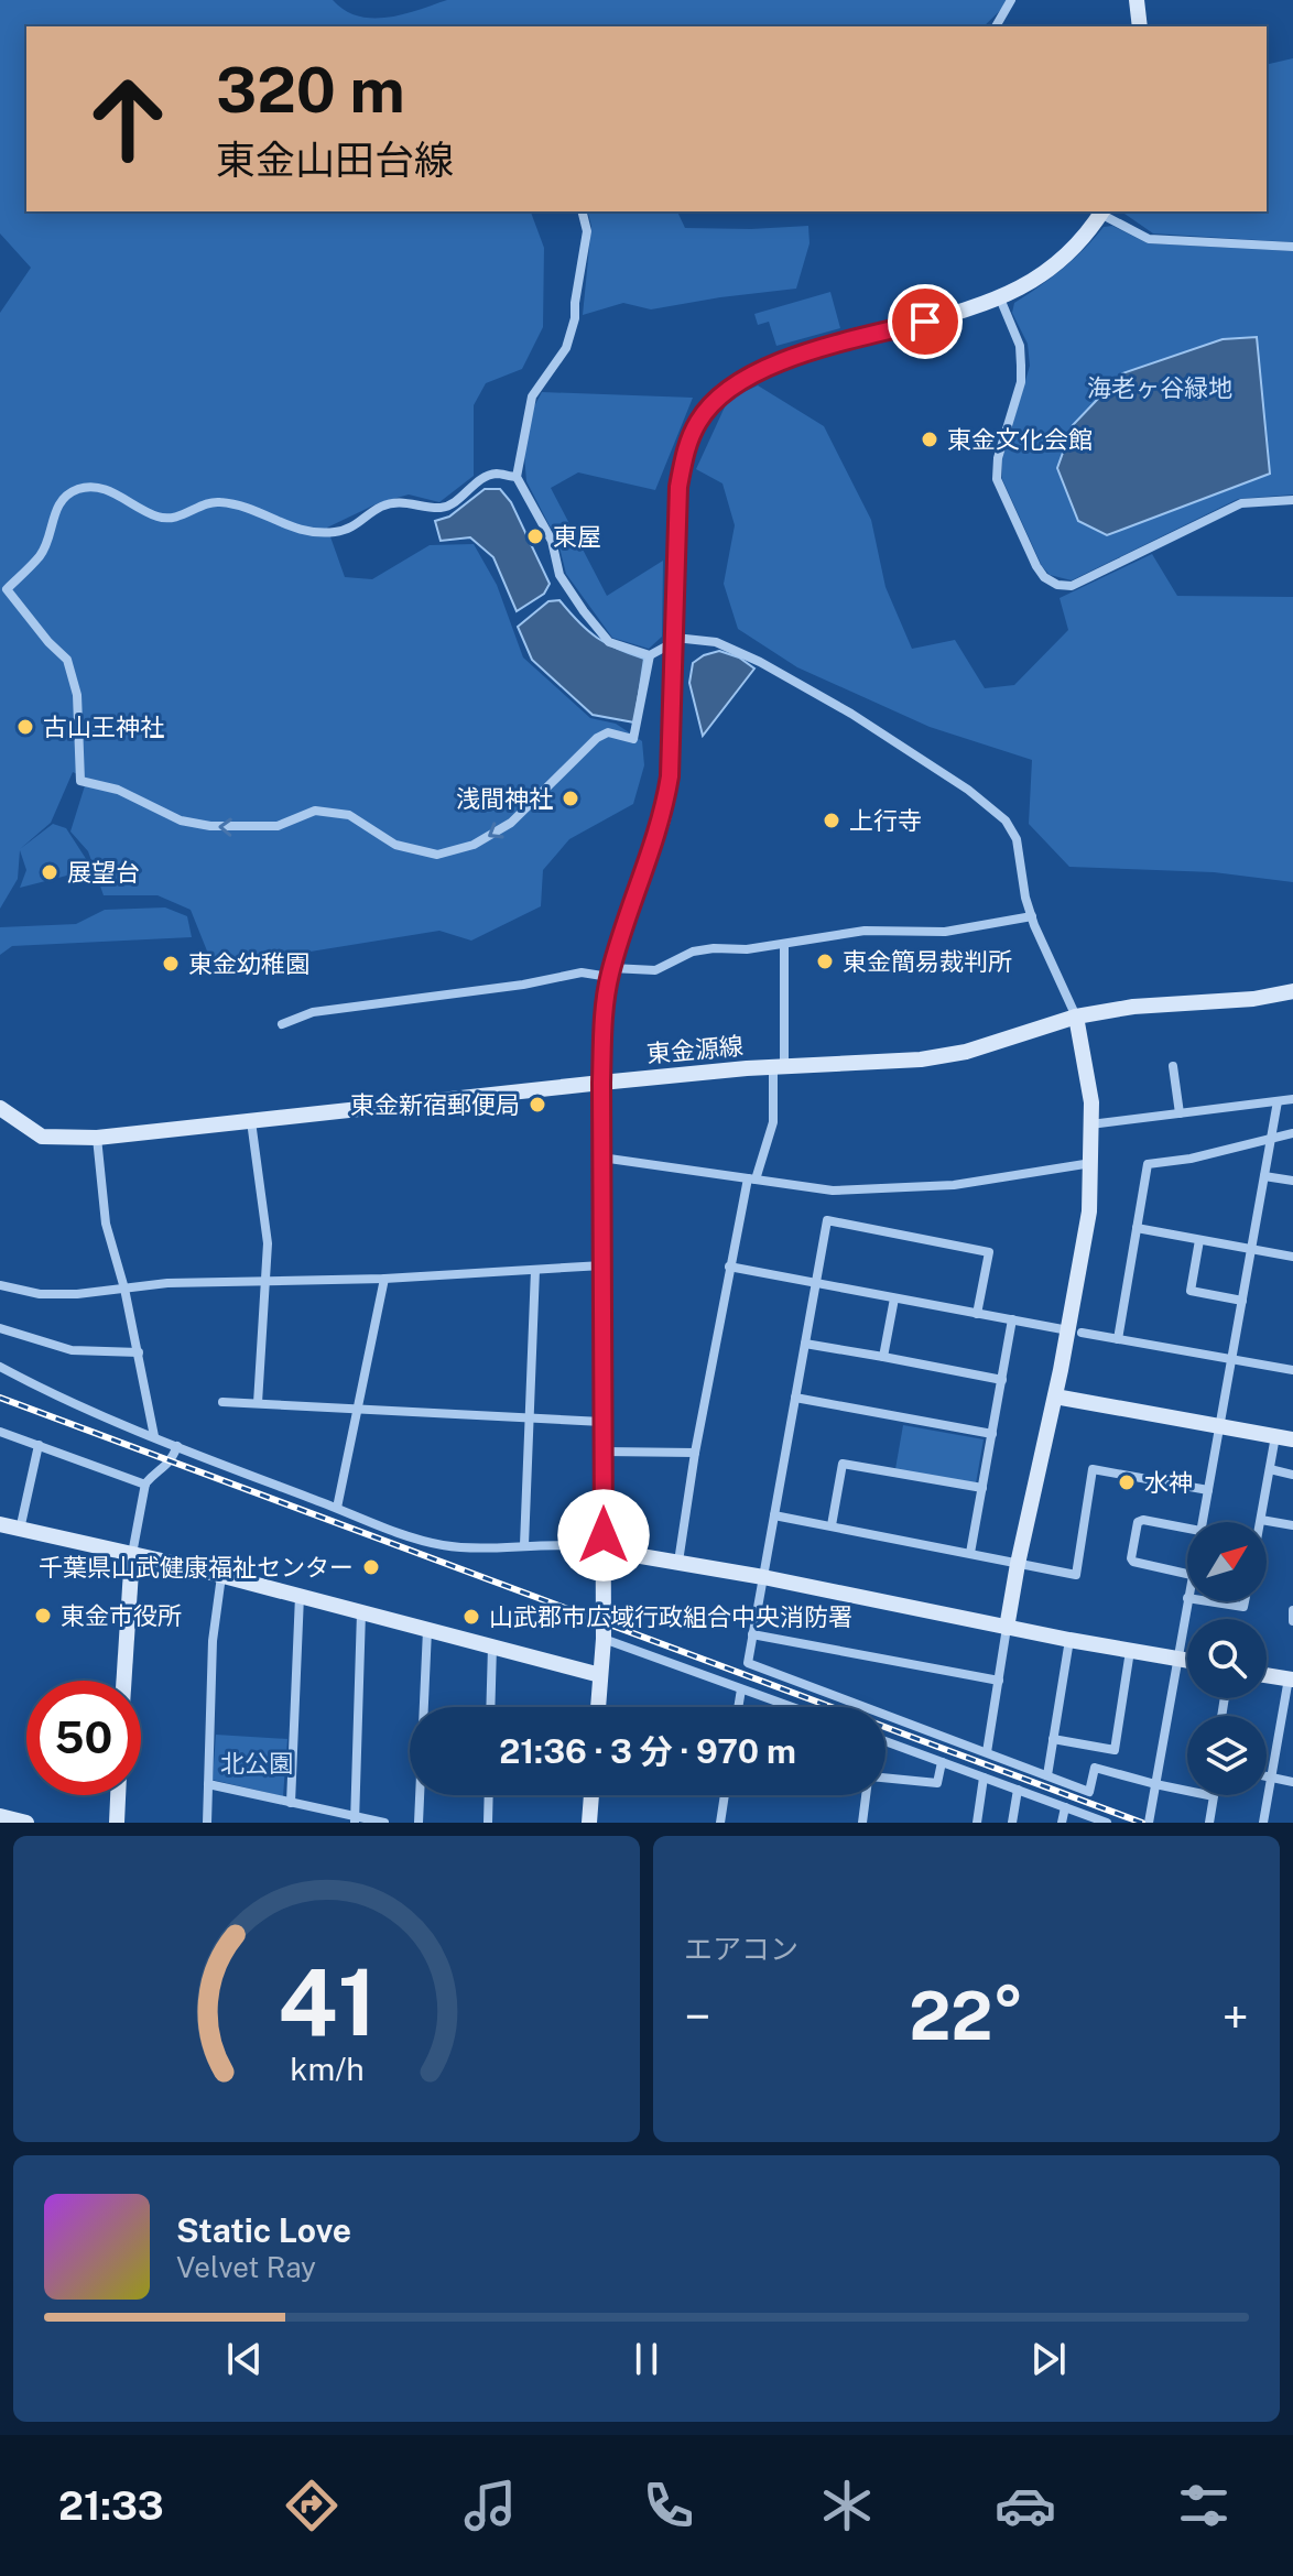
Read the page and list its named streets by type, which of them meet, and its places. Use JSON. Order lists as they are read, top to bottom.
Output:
{
  "streets": {
    "main road": ["東金源線"]
  },
  "parks": ["海老ヶ谷緑地", "北公園"],
  "places": [
    "東金文化会館",
    "東屋",
    "古山王神社",
    "浅間神社",
    "上行寺",
    "展望台",
    "東金簡易裁判所",
    "東金幼稚園",
    "東金新宿郵便局",
    "水神",
    "千葉県山武健康福祉センター",
    "東金市役所",
    "山武郡市広域行政組合中央消防署"
  ],
  "north": "top right",
  "page": {
    "turn": ["320 m", "東金山田台線"],
    "limit": "50",
    "trip": "21:36 · 3 分 · 970 m",
    "tile": "エアコン",
    "heat": ["−", "22°", "+"],
    "song": ["Static Love", "Velvet Ray"],
    "tabs": "21:33",
    "gauge": ["41", "km/h"]
  }
}
